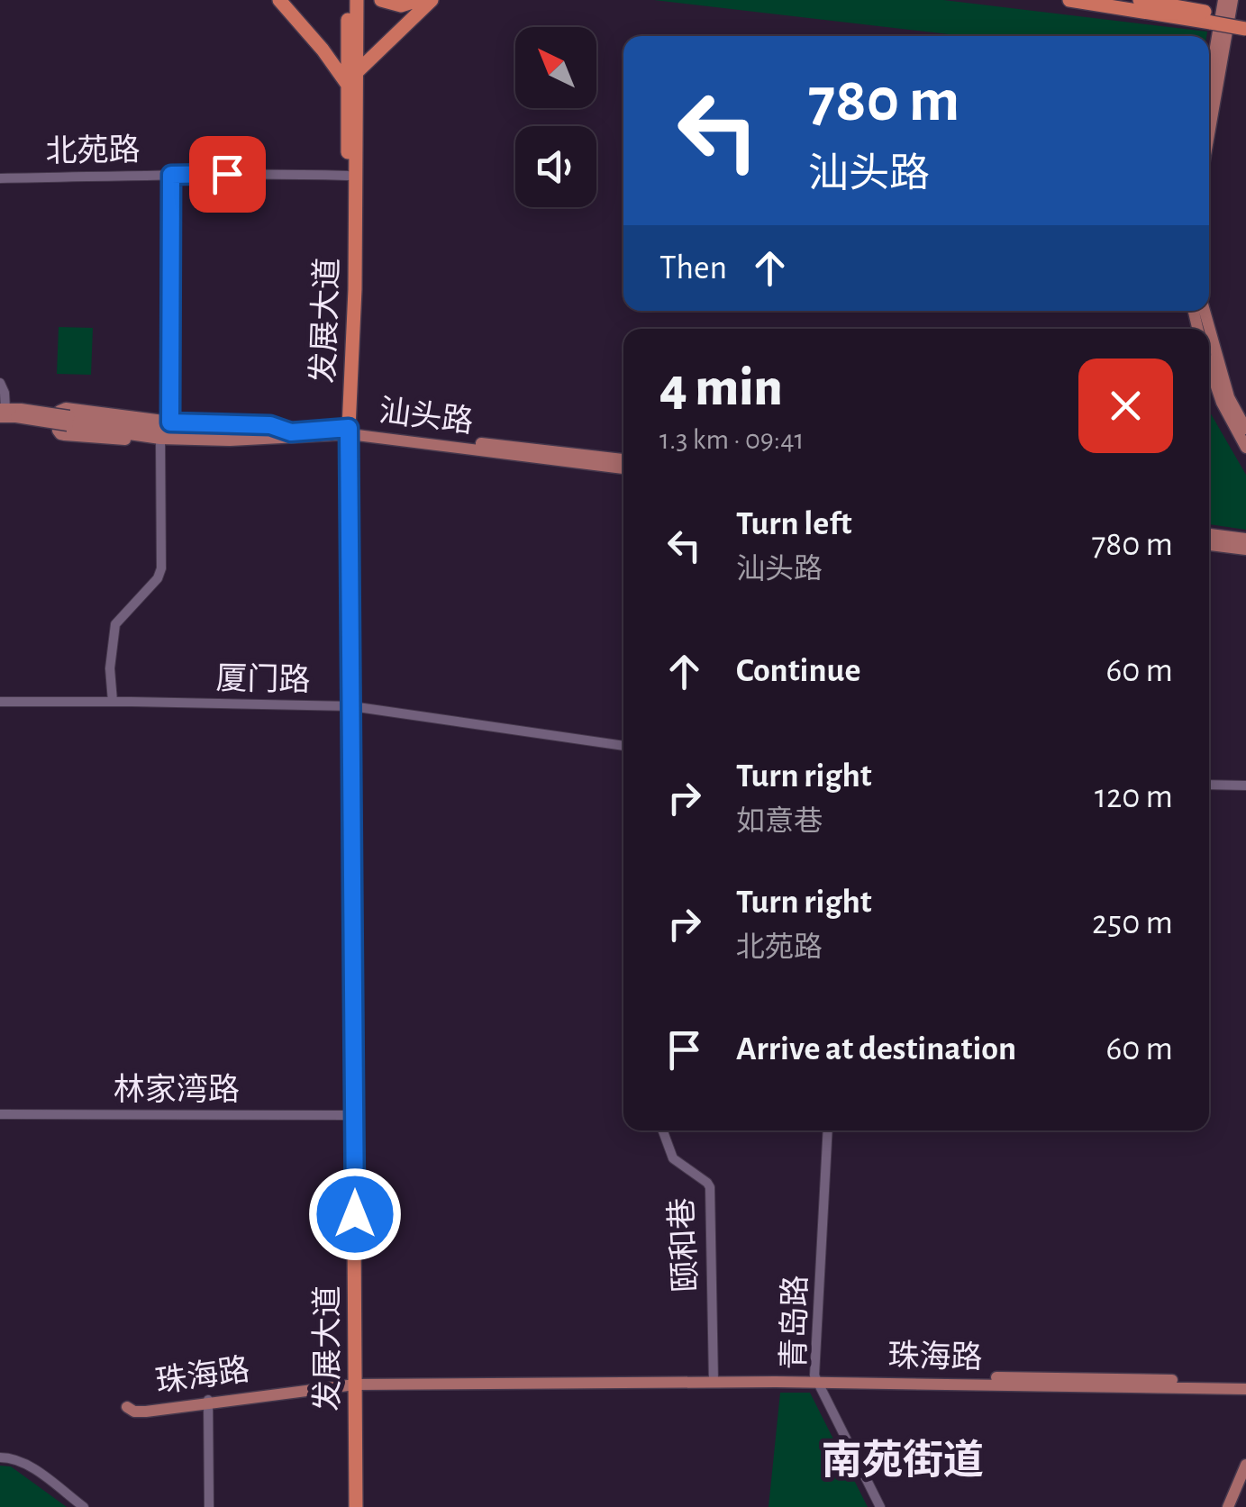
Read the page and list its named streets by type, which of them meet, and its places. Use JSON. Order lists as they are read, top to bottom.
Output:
{
  "streets": {
    "highway": ["发展大道"],
    "main road": ["汕头路", "珠海路"],
    "street": [
      "北苑路",
      "厦门路",
      "林家湾路",
      "颐和巷",
      "青岛路"
    ]
  },
  "crossings": [
    ["北苑路", "发展大道"],
    ["发展大道", "汕头路"],
    ["发展大道", "厦门路"],
    ["发展大道", "林家湾路"],
    ["发展大道", "珠海路"],
    ["颐和巷", "珠海路"],
    ["青岛路", "珠海路"]
  ],
  "districts": ["南苑街道"],
  "north": "top left",
  "page": {
    "turn": ["780 m", "汕头路"],
    "then": "Then",
    "heading": ["4 min", "1.3 km · 09:41"],
    "list": [
      {
        "name": "Turn left",
        "note": "汕头路",
        "value": "780 m"
      },
      {
        "name": "Continue",
        "value": "60 m"
      },
      {
        "name": "Turn right",
        "note": "如意巷",
        "value": "120 m"
      },
      {
        "name": "Turn right",
        "note": "北苑路",
        "value": "250 m"
      },
      {
        "name": "Arrive at destination",
        "value": "60 m"
      }
    ]
  }
}
